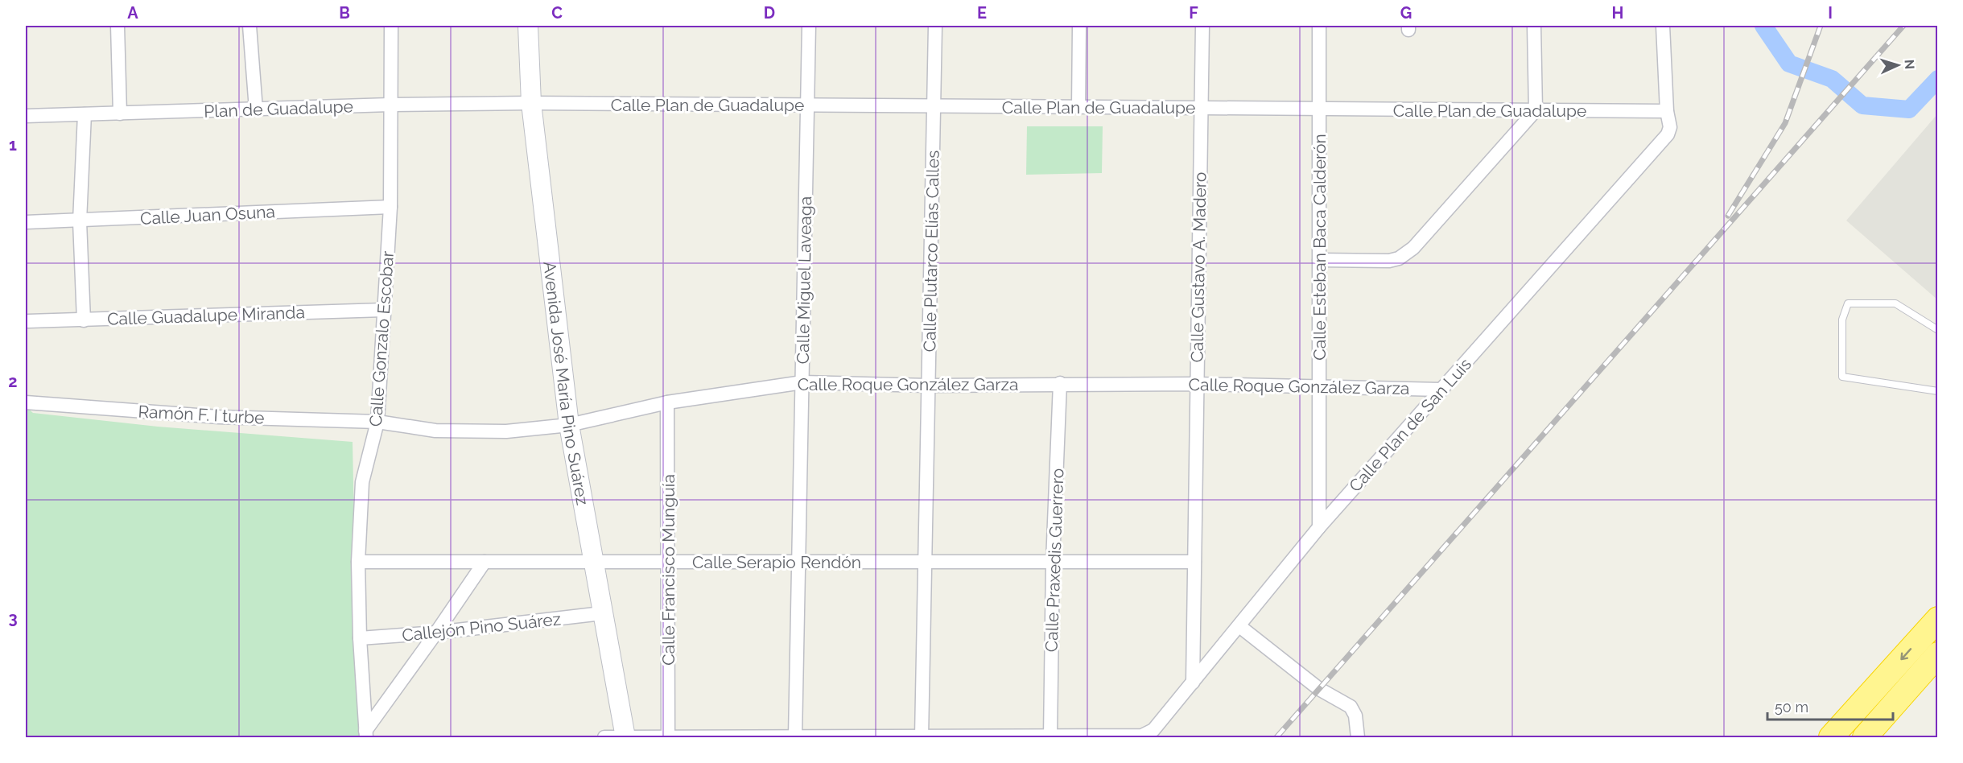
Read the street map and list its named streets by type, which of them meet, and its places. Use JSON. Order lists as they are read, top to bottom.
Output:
{
  "streets": {
    "street": [
      "Calle Plan de Guadalupe",
      "Plan de Guadalupe",
      "Calle Juan Osuna",
      "Calle Esteban Baca Calderón",
      "Calle Plutarco Elías Calles",
      "Calle Gustavo A. Madero",
      "Calle Miguel Laveaga",
      "Calle Guadalupe Miranda",
      "Calle Gonzalo Escobar",
      "Avenida José María Pino Suárez",
      "Calle Roque González Garza",
      "Ramón F. I turbe",
      "Calle Plan de San Luis",
      "Calle Praxedis Guerrero",
      "Calle Serapio Rendón",
      "Calle Francisco Munguía",
      "Callejón Pino Suárez"
    ]
  },
  "crossings": [
    ["Calle Plan de Guadalupe", "Plan de Guadalupe"],
    ["Calle Plan de Guadalupe", "Calle Esteban Baca Calderón"],
    ["Calle Plan de Guadalupe", "Calle Plutarco Elías Calles"],
    ["Calle Plan de Guadalupe", "Calle Gustavo A. Madero"],
    ["Calle Plan de Guadalupe", "Calle Miguel Laveaga"],
    ["Calle Plan de Guadalupe", "Avenida José María Pino Suárez"],
    ["Calle Plan de Guadalupe", "Calle Plan de San Luis"],
    ["Plan de Guadalupe", "Calle Gonzalo Escobar"],
    ["Plan de Guadalupe", "Avenida José María Pino Suárez"],
    ["Calle Juan Osuna", "Calle Gonzalo Escobar"],
    ["Calle Esteban Baca Calderón", "Calle Roque González Garza"],
    ["Calle Esteban Baca Calderón", "Calle Plan de San Luis"],
    ["Calle Plutarco Elías Calles", "Calle Roque González Garza"],
    ["Calle Plutarco Elías Calles", "Calle Serapio Rendón"],
    ["Calle Gustavo A. Madero", "Calle Roque González Garza"],
    ["Calle Gustavo A. Madero", "Calle Plan de San Luis"],
    ["Calle Gustavo A. Madero", "Calle Serapio Rendón"],
    ["Calle Miguel Laveaga", "Calle Roque González Garza"],
    ["Calle Miguel Laveaga", "Calle Serapio Rendón"],
    ["Calle Guadalupe Miranda", "Calle Gonzalo Escobar"],
    ["Calle Gonzalo Escobar", "Calle Roque González Garza"],
    ["Calle Gonzalo Escobar", "Ramón F. I turbe"],
    ["Calle Gonzalo Escobar", "Calle Serapio Rendón"],
    ["Calle Gonzalo Escobar", "Callejón Pino Suárez"],
    ["Avenida José María Pino Suárez", "Calle Roque González Garza"],
    ["Avenida José María Pino Suárez", "Calle Serapio Rendón"],
    ["Avenida José María Pino Suárez", "Callejón Pino Suárez"],
    ["Calle Roque González Garza", "Ramón F. I turbe"],
    ["Calle Roque González Garza", "Calle Plan de San Luis"],
    ["Calle Roque González Garza", "Calle Praxedis Guerrero"],
    ["Calle Roque González Garza", "Calle Francisco Munguía"],
    ["Calle Plan de San Luis", "Calle Praxedis Guerrero"],
    ["Calle Praxedis Guerrero", "Calle Serapio Rendón"],
    ["Calle Serapio Rendón", "Calle Francisco Munguía"]
  ],
  "scale_bar": "50 m",
  "north": "right",
  "grid": {
    "columns": [
      "A",
      "B",
      "C",
      "D",
      "E",
      "F",
      "G",
      "H",
      "I"
    ],
    "rows": ["1", "2", "3"]
  }
}
